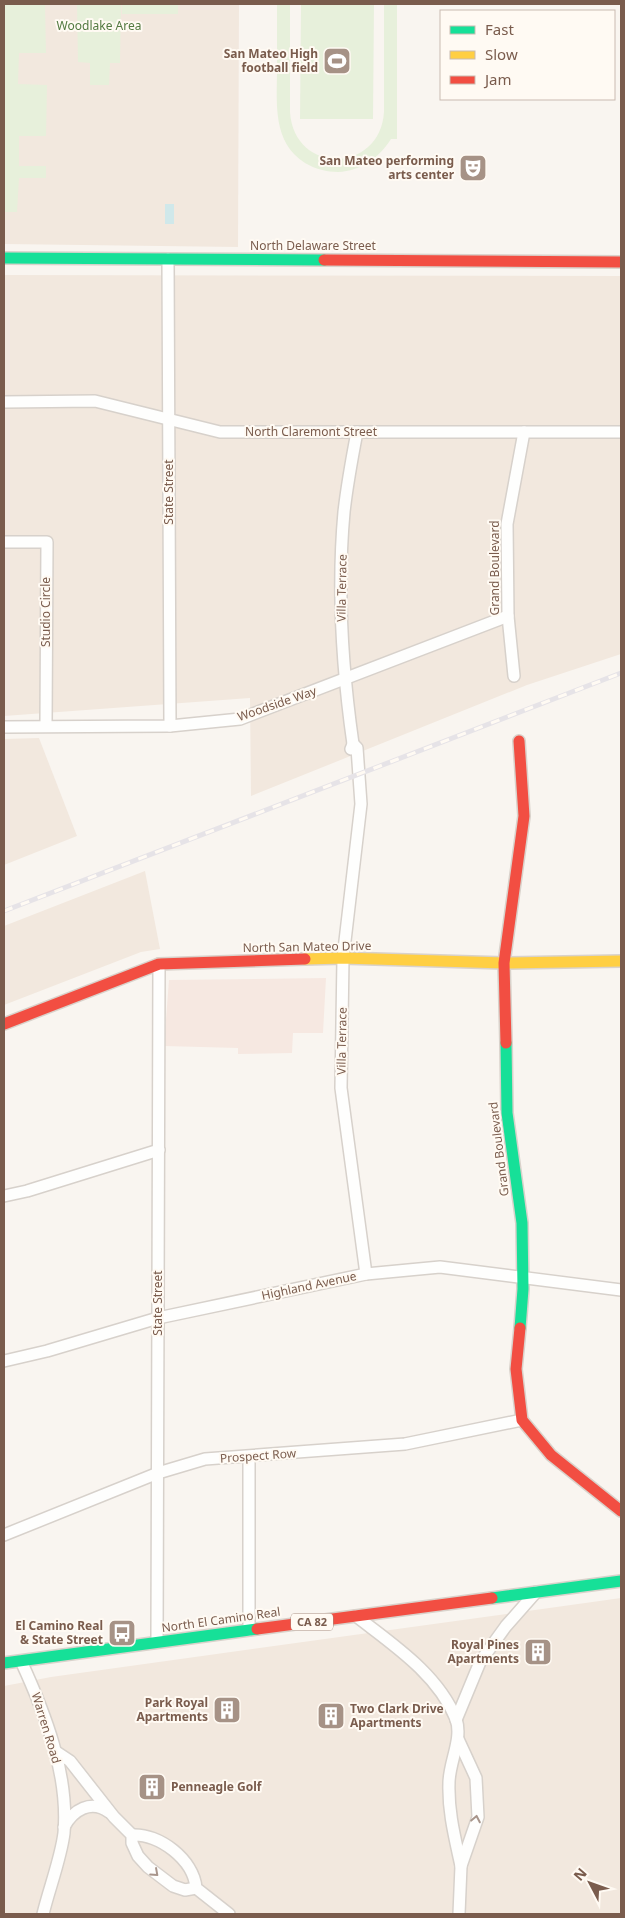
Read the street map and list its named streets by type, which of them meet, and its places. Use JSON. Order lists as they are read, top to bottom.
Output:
{
  "streets": {
    "main road": [
      "North Delaware Street",
      "Grand Boulevard",
      "North San Mateo Drive",
      "North El Camino Real",
      "CA 82"
    ],
    "street": [
      "North Claremont Street",
      "State Street",
      "Villa Terrace",
      "Studio Circle",
      "Woodside Way",
      "Highland Avenue",
      "Prospect Row",
      "Warren Road"
    ]
  },
  "crossings": [
    ["North Delaware Street", "State Street"],
    ["North Claremont Street", "State Street"],
    ["North Claremont Street", "Grand Boulevard"],
    ["North Claremont Street", "Villa Terrace"],
    ["State Street", "Woodside Way"],
    ["State Street", "North San Mateo Drive"],
    ["State Street", "Highland Avenue"],
    ["State Street", "Prospect Row"],
    ["State Street", "North El Camino Real"],
    ["Grand Boulevard", "Woodside Way"],
    ["Grand Boulevard", "North San Mateo Drive"],
    ["Grand Boulevard", "Highland Avenue"],
    ["Grand Boulevard", "Prospect Row"],
    ["Villa Terrace", "Woodside Way"],
    ["Villa Terrace", "North San Mateo Drive"],
    ["Villa Terrace", "Highland Avenue"],
    ["Studio Circle", "Woodside Way"],
    ["North El Camino Real", "Warren Road"]
  ],
  "parks": ["Woodlake Area"],
  "places": {
    "sports": ["San Mateo High football field"],
    "theatre": ["San Mateo performing arts center"],
    "bus stop": ["El Camino Real & State Street"],
    "building": [
      "Royal Pines Apartments",
      "Park Royal Apartments",
      "Two Clark Drive Apartments",
      "Penneagle Golf"
    ]
  },
  "legend": ["Fast", "Slow", "Jam"],
  "north": "top left"
}
